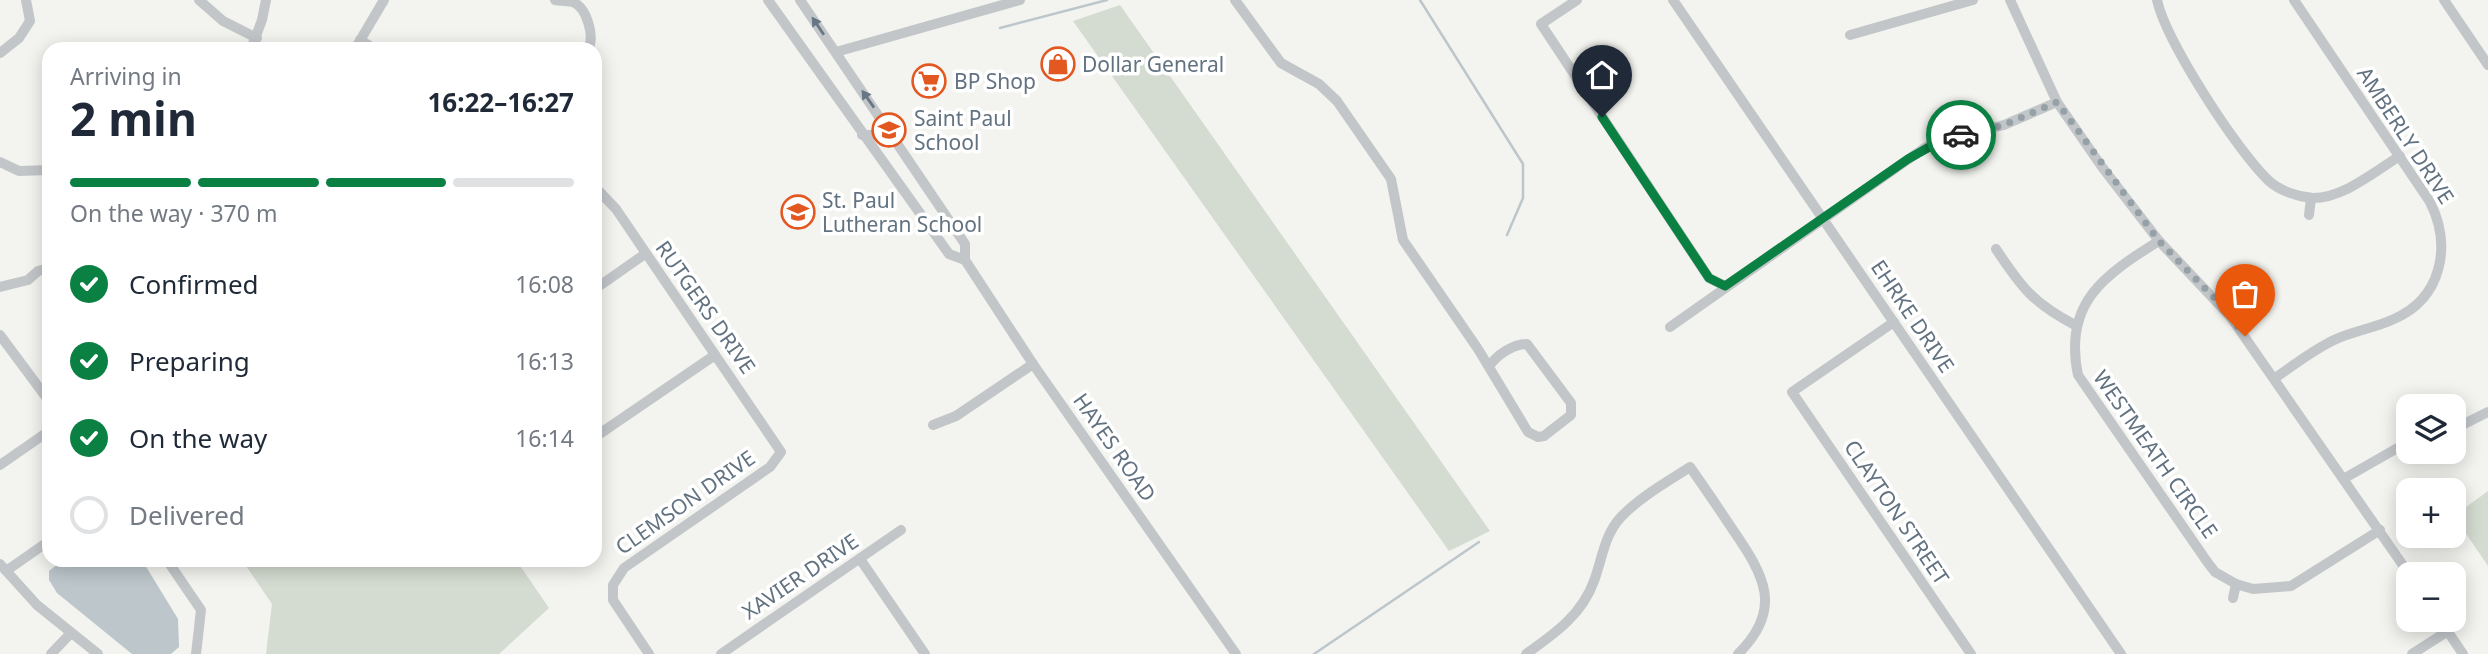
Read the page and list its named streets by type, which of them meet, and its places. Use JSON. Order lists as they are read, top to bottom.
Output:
{
  "streets": {
    "street": [
      "AMBERLY DRIVE",
      "RUTGERS DRIVE",
      "EHRKE DRIVE",
      "HAYES ROAD",
      "WESTMEATH CIRCLE",
      "CLEMSON DRIVE",
      "CLAYTON STREET",
      "XAVIER DRIVE"
    ]
  },
  "crossings": [
    ["RUTGERS DRIVE", "CLEMSON DRIVE"],
    ["EHRKE DRIVE", "CLAYTON STREET"]
  ],
  "places": {
    "shop": ["Dollar General"],
    "supermarket": ["BP Shop"],
    "school or university": ["Saint Paul School", "St. Paul Lutheran School"]
  },
  "page": {
    "heading": ["2 min", "Arriving in", "16:22–16:27"],
    "bar": "On the way · 370 m",
    "list": [
      ["Confirmed", "16:08"],
      ["Preparing", "16:13"],
      ["On the way", "16:14"],
      "Delivered"
    ],
    "map_buttons": ["+", "−"]
  }
}
